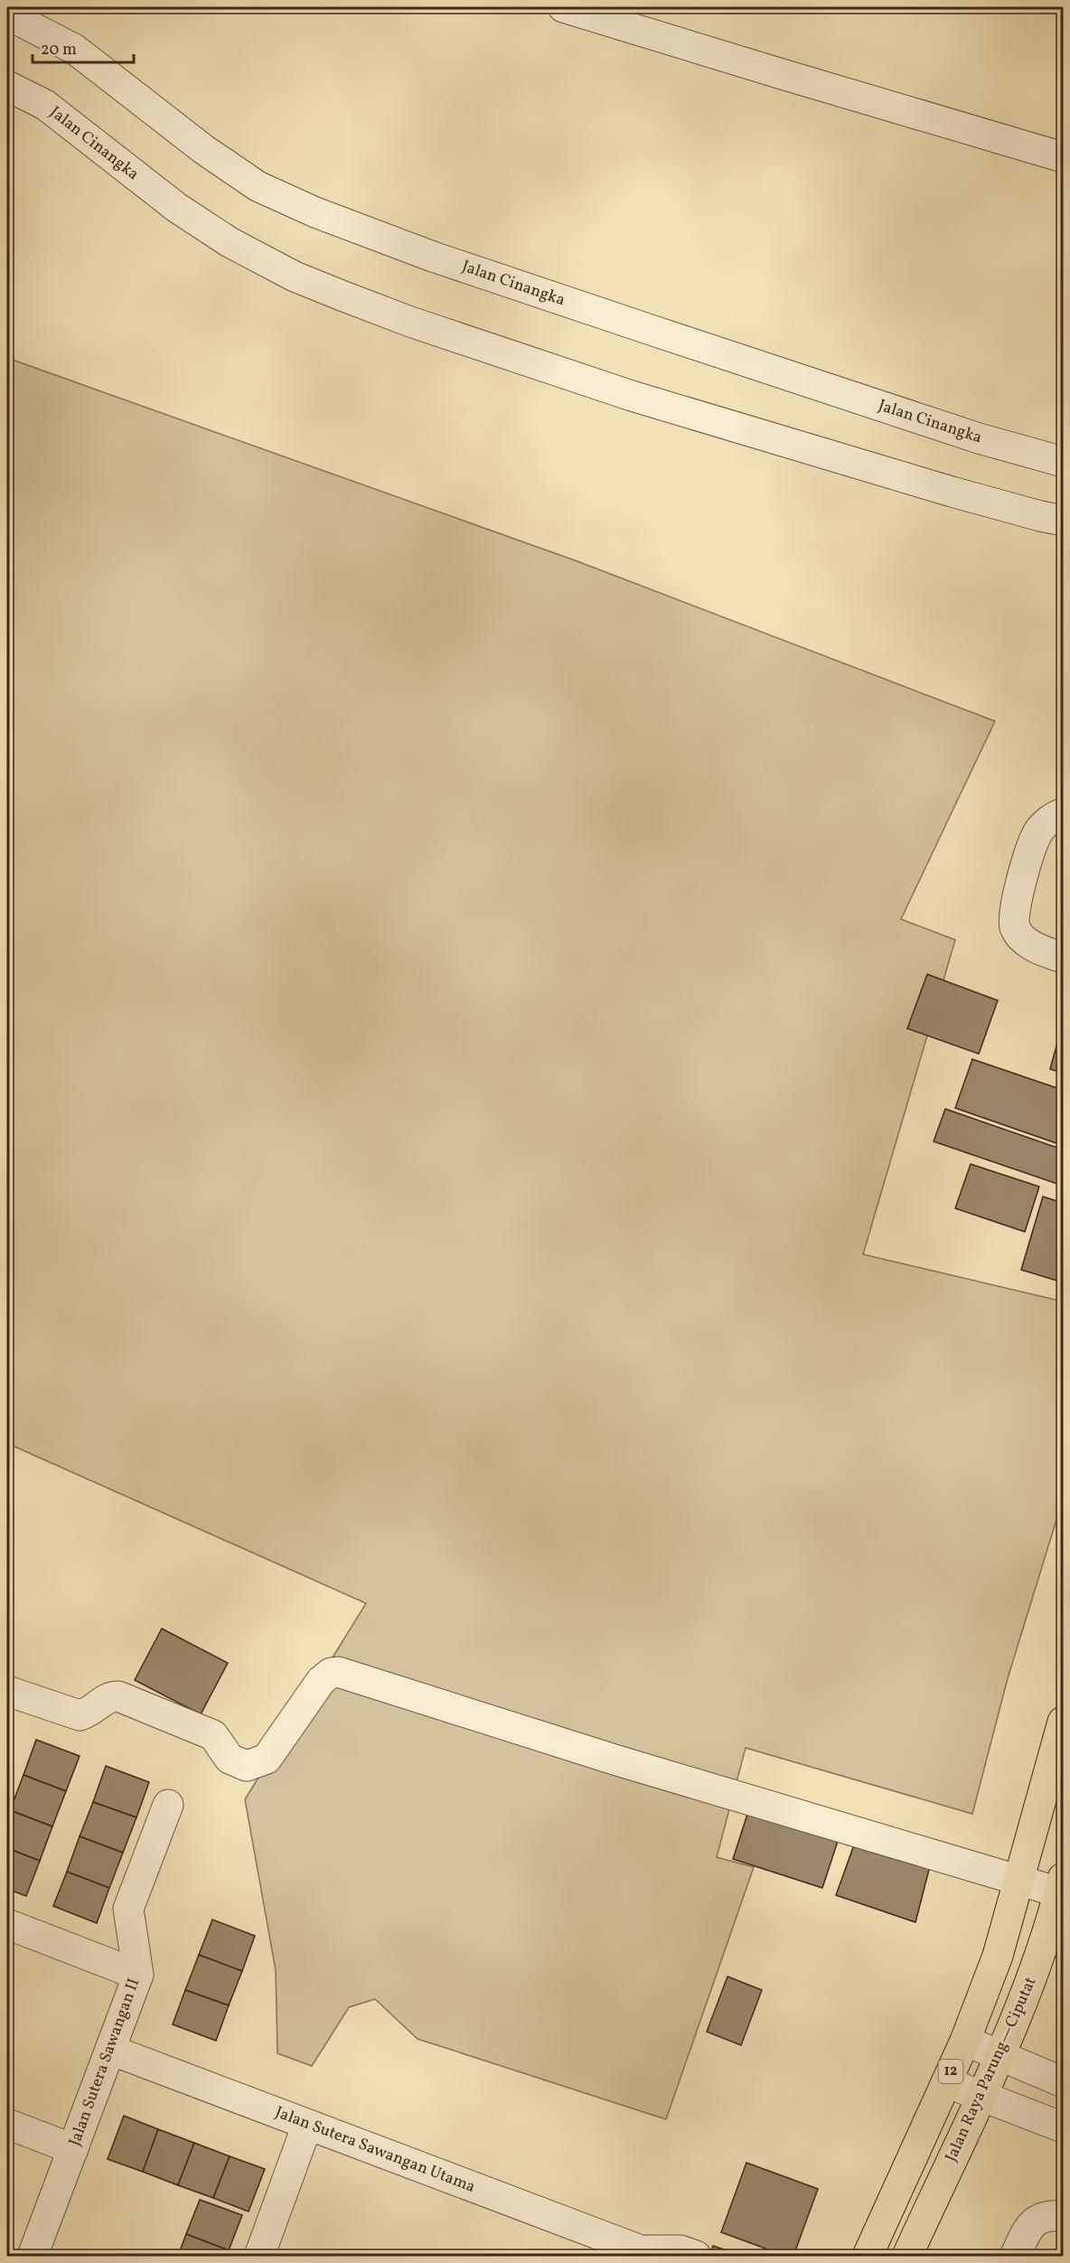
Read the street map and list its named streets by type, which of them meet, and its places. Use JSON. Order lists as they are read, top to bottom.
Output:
{
  "streets": {
    "highway": ["Jalan Raya Parung—Ciputat", "12"],
    "street": ["Jalan Cinangka", "Jalan Sutera Sawangan II", "Jalan Sutera Sawangan Utama"]
  },
  "crossings": [
    ["Jalan Sutera Sawangan II", "Jalan Sutera Sawangan Utama"]
  ],
  "scale_bar": "20 m"
}
